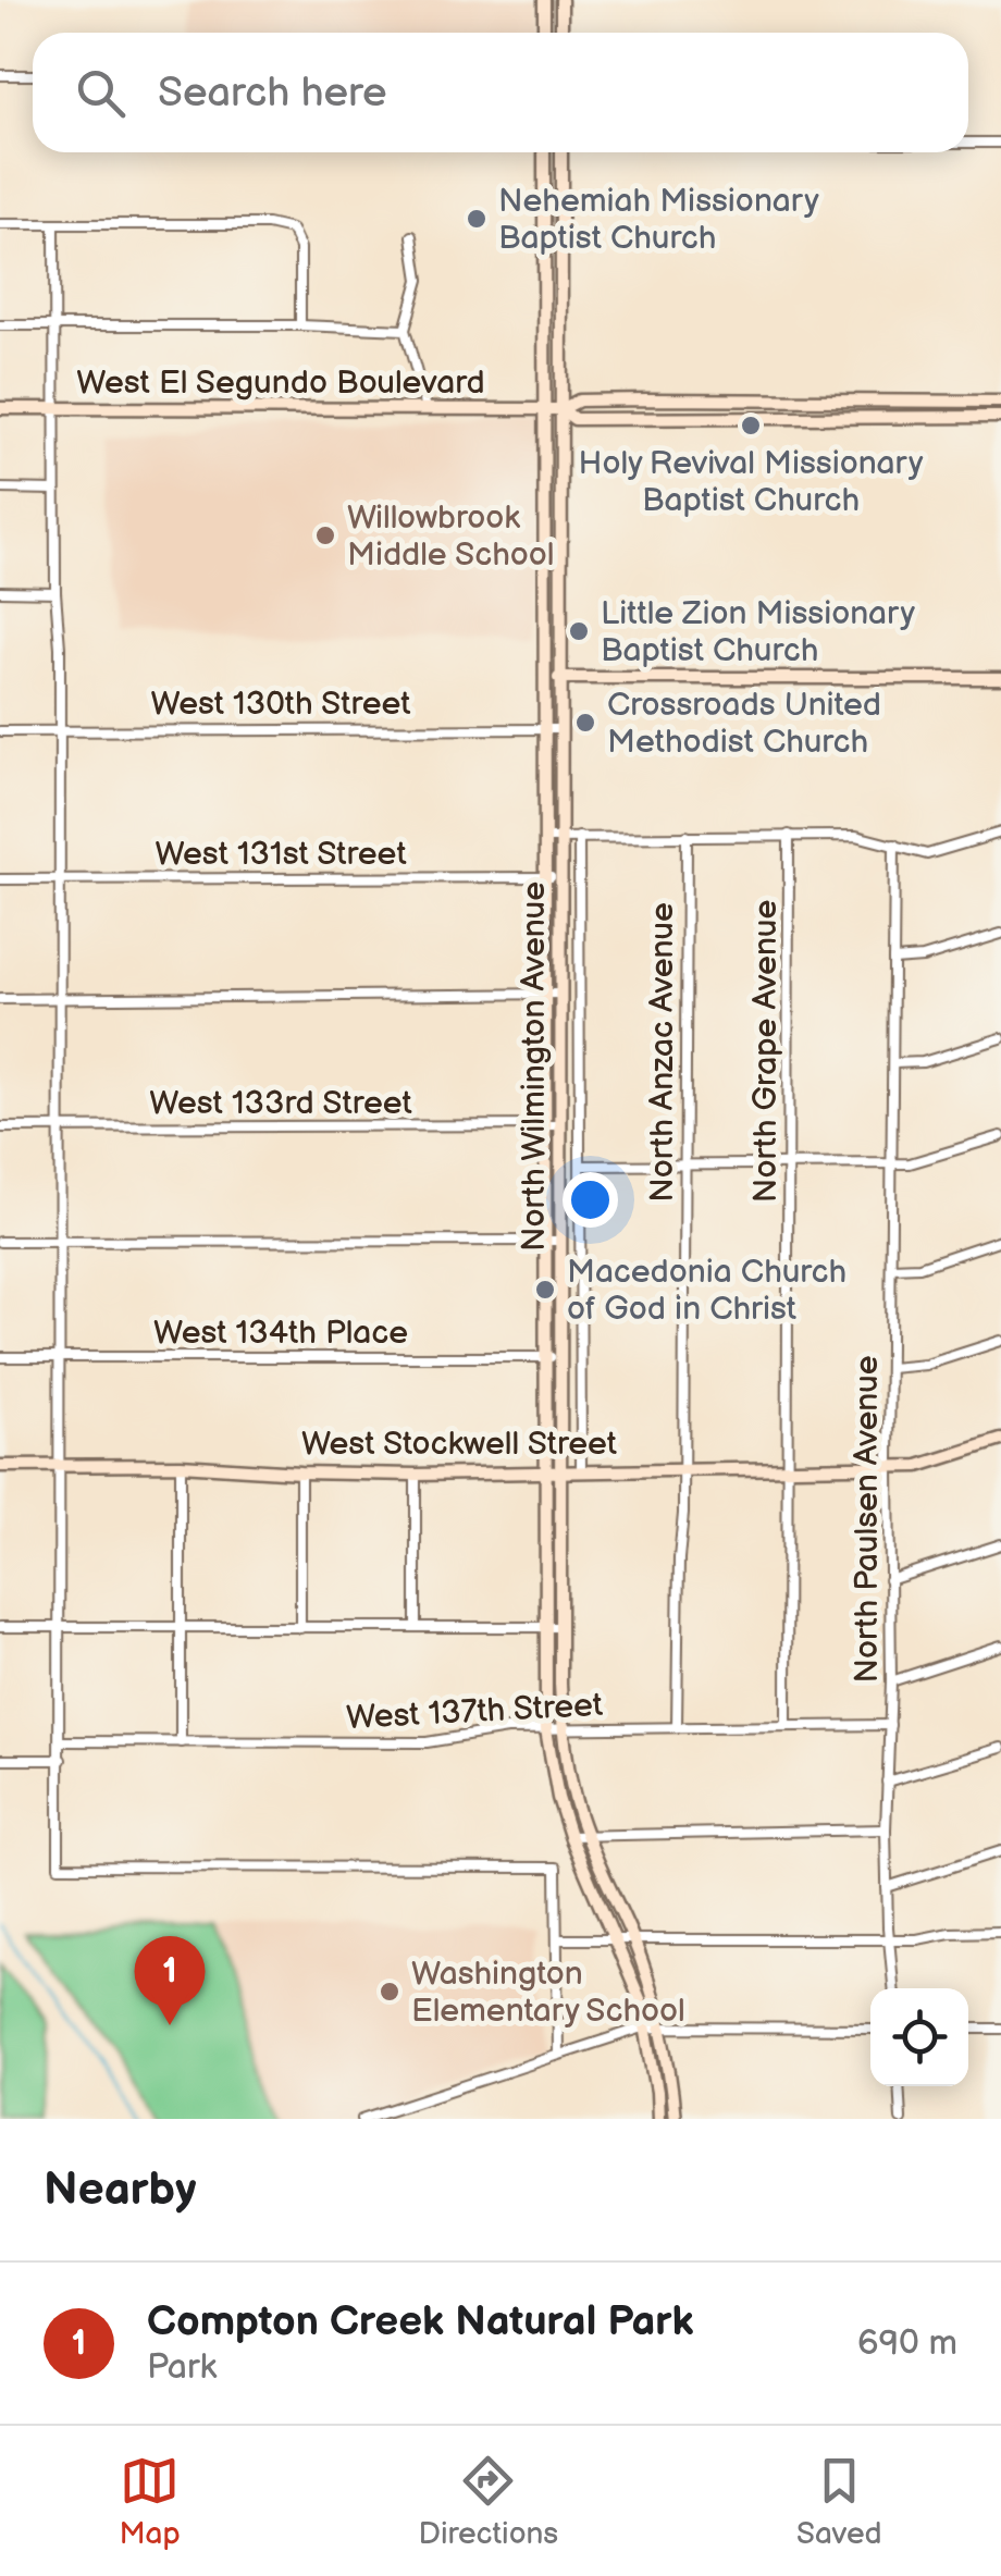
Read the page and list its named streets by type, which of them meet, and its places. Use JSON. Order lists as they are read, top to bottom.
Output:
{
  "streets": {
    "main road": ["West El Segundo Boulevard", "North Wilmington Avenue", "West Stockwell Street"],
    "street": [
      "West 130th Street",
      "West 131st Street",
      "North Grape Avenue",
      "North Anzac Avenue",
      "West 133rd Street",
      "West 134th Place",
      "North Paulsen Avenue",
      "West 137th Street"
    ]
  },
  "crossings": [
    ["West El Segundo Boulevard", "North Wilmington Avenue"],
    ["West 130th Street", "North Wilmington Avenue"],
    ["West 131st Street", "North Wilmington Avenue"],
    ["North Grape Avenue", "West Stockwell Street"],
    ["North Grape Avenue", "West 137th Street"],
    ["North Anzac Avenue", "West Stockwell Street"],
    ["North Anzac Avenue", "West 137th Street"],
    ["North Wilmington Avenue", "West 133rd Street"],
    ["North Wilmington Avenue", "West 134th Place"],
    ["North Wilmington Avenue", "West Stockwell Street"],
    ["North Wilmington Avenue", "West 137th Street"],
    ["West Stockwell Street", "North Paulsen Avenue"],
    ["North Paulsen Avenue", "West 137th Street"]
  ],
  "places": [
    "Nehemiah Missionary Baptist Church",
    "Holy Revival Missionary Baptist Church",
    "Willowbrook Middle School",
    "Little Zion Missionary Baptist Church",
    "Crossroads United Methodist Church",
    "Macedonia Church of God in Christ",
    "Washington Elementary School"
  ],
  "page": {
    "search": "Search here",
    "pins": "1",
    "heading": "Nearby",
    "list": [
      {
        "mark": "1",
        "name": "Compton Creek Natural Park",
        "note": "Park",
        "value": "690 m"
      }
    ],
    "nav": ["Map", "Directions", "Saved"]
  }
}
